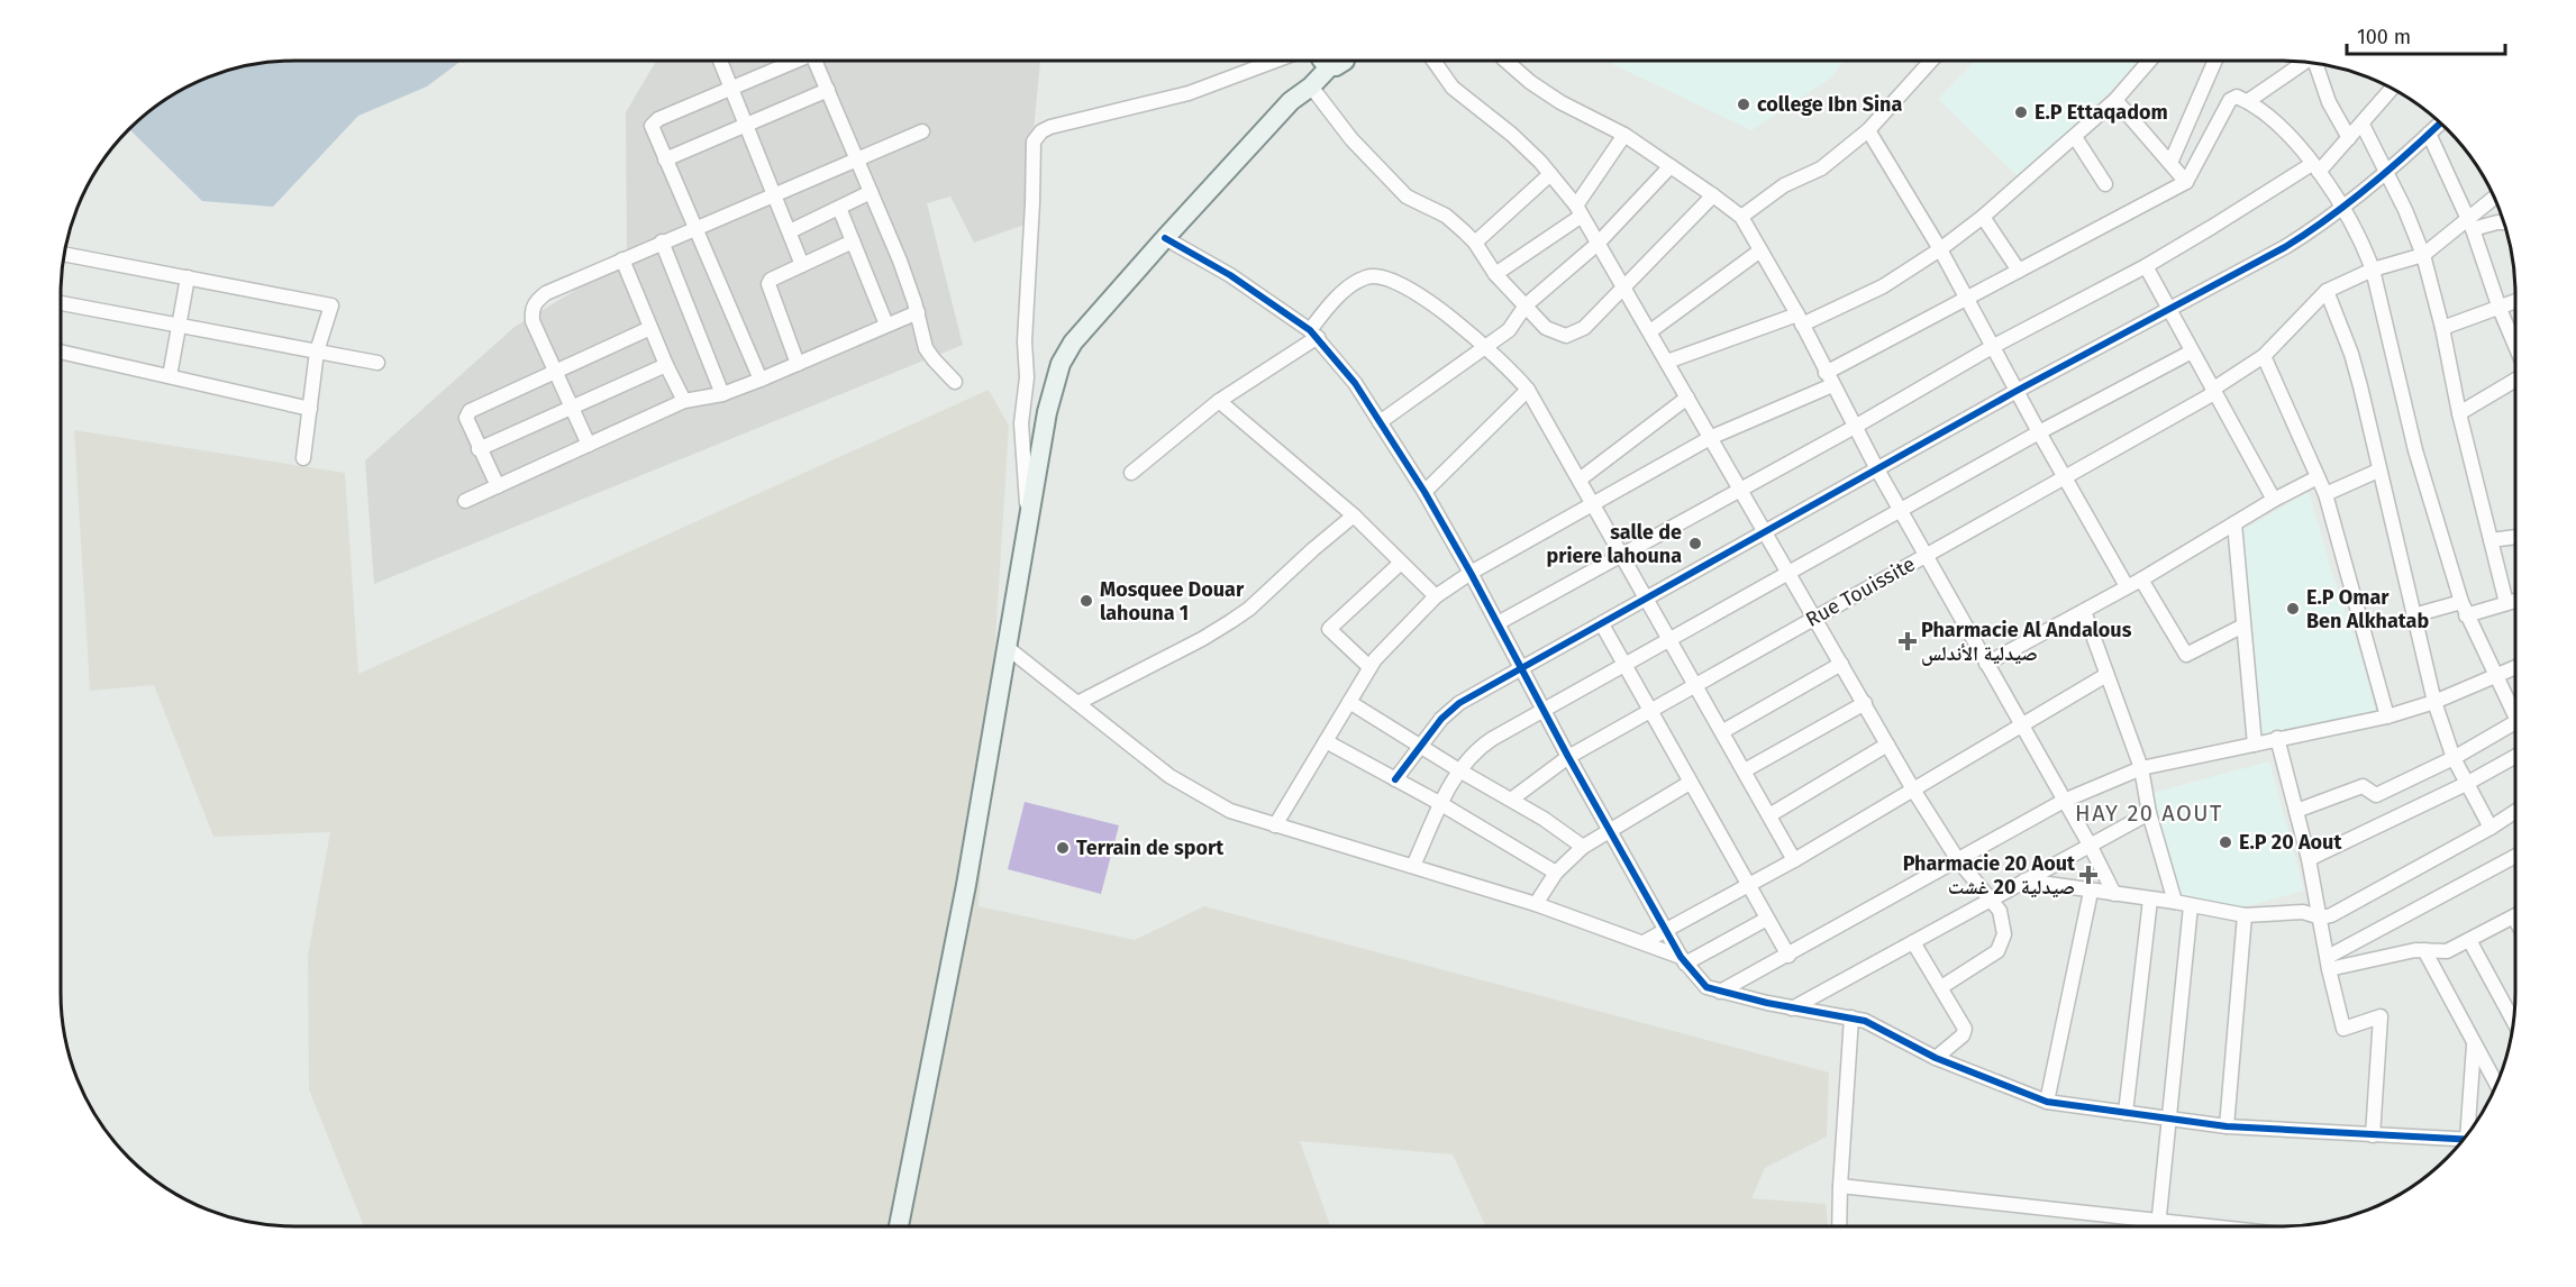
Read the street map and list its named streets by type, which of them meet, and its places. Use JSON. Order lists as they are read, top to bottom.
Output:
{
  "streets": {
    "street": ["Rue Touissite"]
  },
  "districts": ["HAY 20 AOUT"],
  "places": {
    "other": [
      "college Ibn Sina",
      "E.P Ettaqadom",
      "salle de priere lahouna",
      "Mosquee Douar lahouna 1",
      "E.P Omar Ben Alkhatab",
      "E.P 20 Aout",
      "Terrain de sport"
    ],
    "health": ["Pharmacie Al Andalous صيدلية الأندلس", "Pharmacie 20 Aout صيدلية 20 غشت"]
  },
  "scale_bar": "100 m"
}
